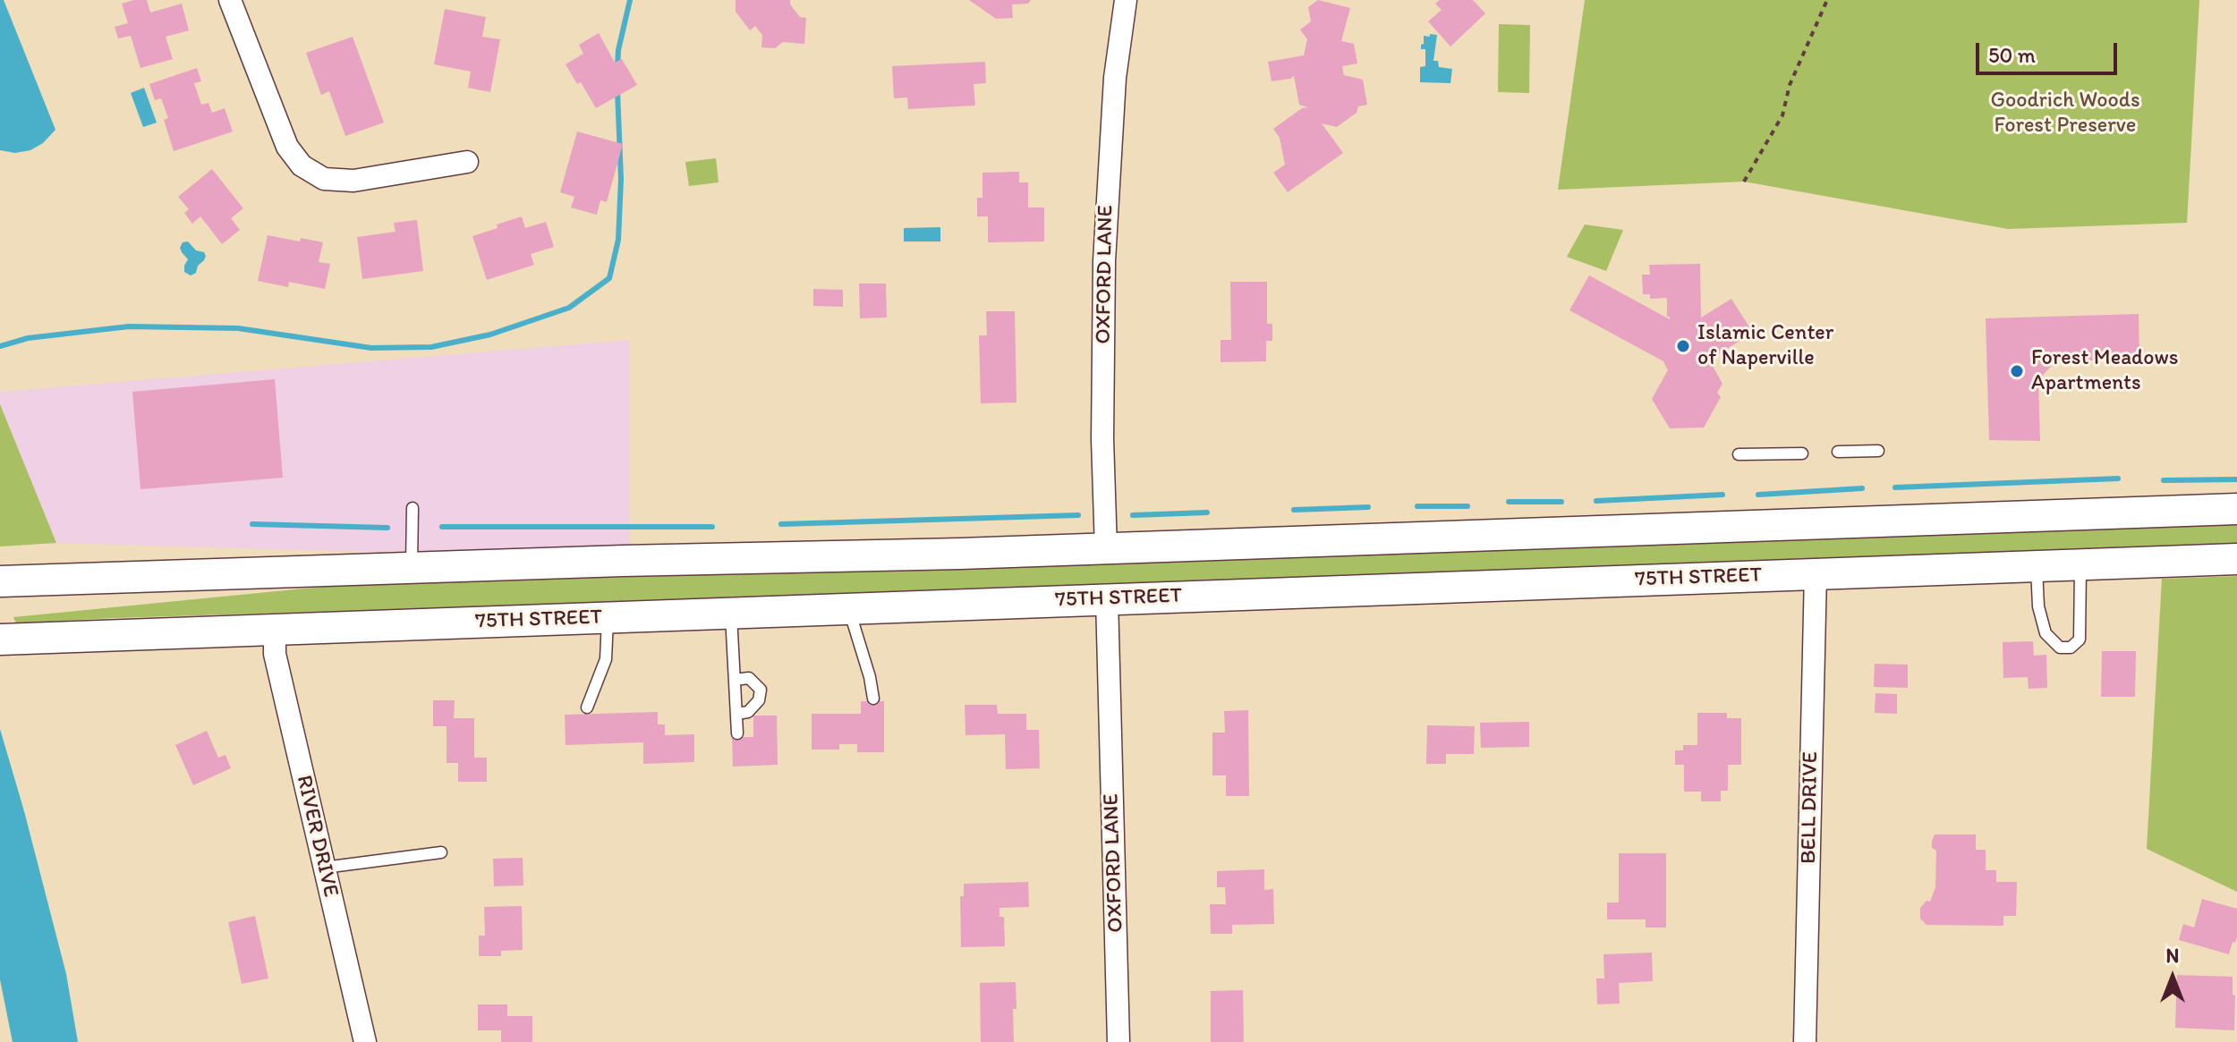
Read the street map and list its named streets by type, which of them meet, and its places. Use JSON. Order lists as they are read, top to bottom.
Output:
{
  "streets": {
    "main road": ["75TH STREET"],
    "street": ["OXFORD LANE", "BELL DRIVE", "RIVER DRIVE"]
  },
  "crossings": [
    ["OXFORD LANE", "75TH STREET"],
    ["75TH STREET", "BELL DRIVE"],
    ["75TH STREET", "RIVER DRIVE"]
  ],
  "parks": ["Goodrich Woods Forest Preserve"],
  "places": ["Islamic Center of Naperville", "Forest Meadows Apartments"],
  "scale_bar": "50 m",
  "north": "top"
}
